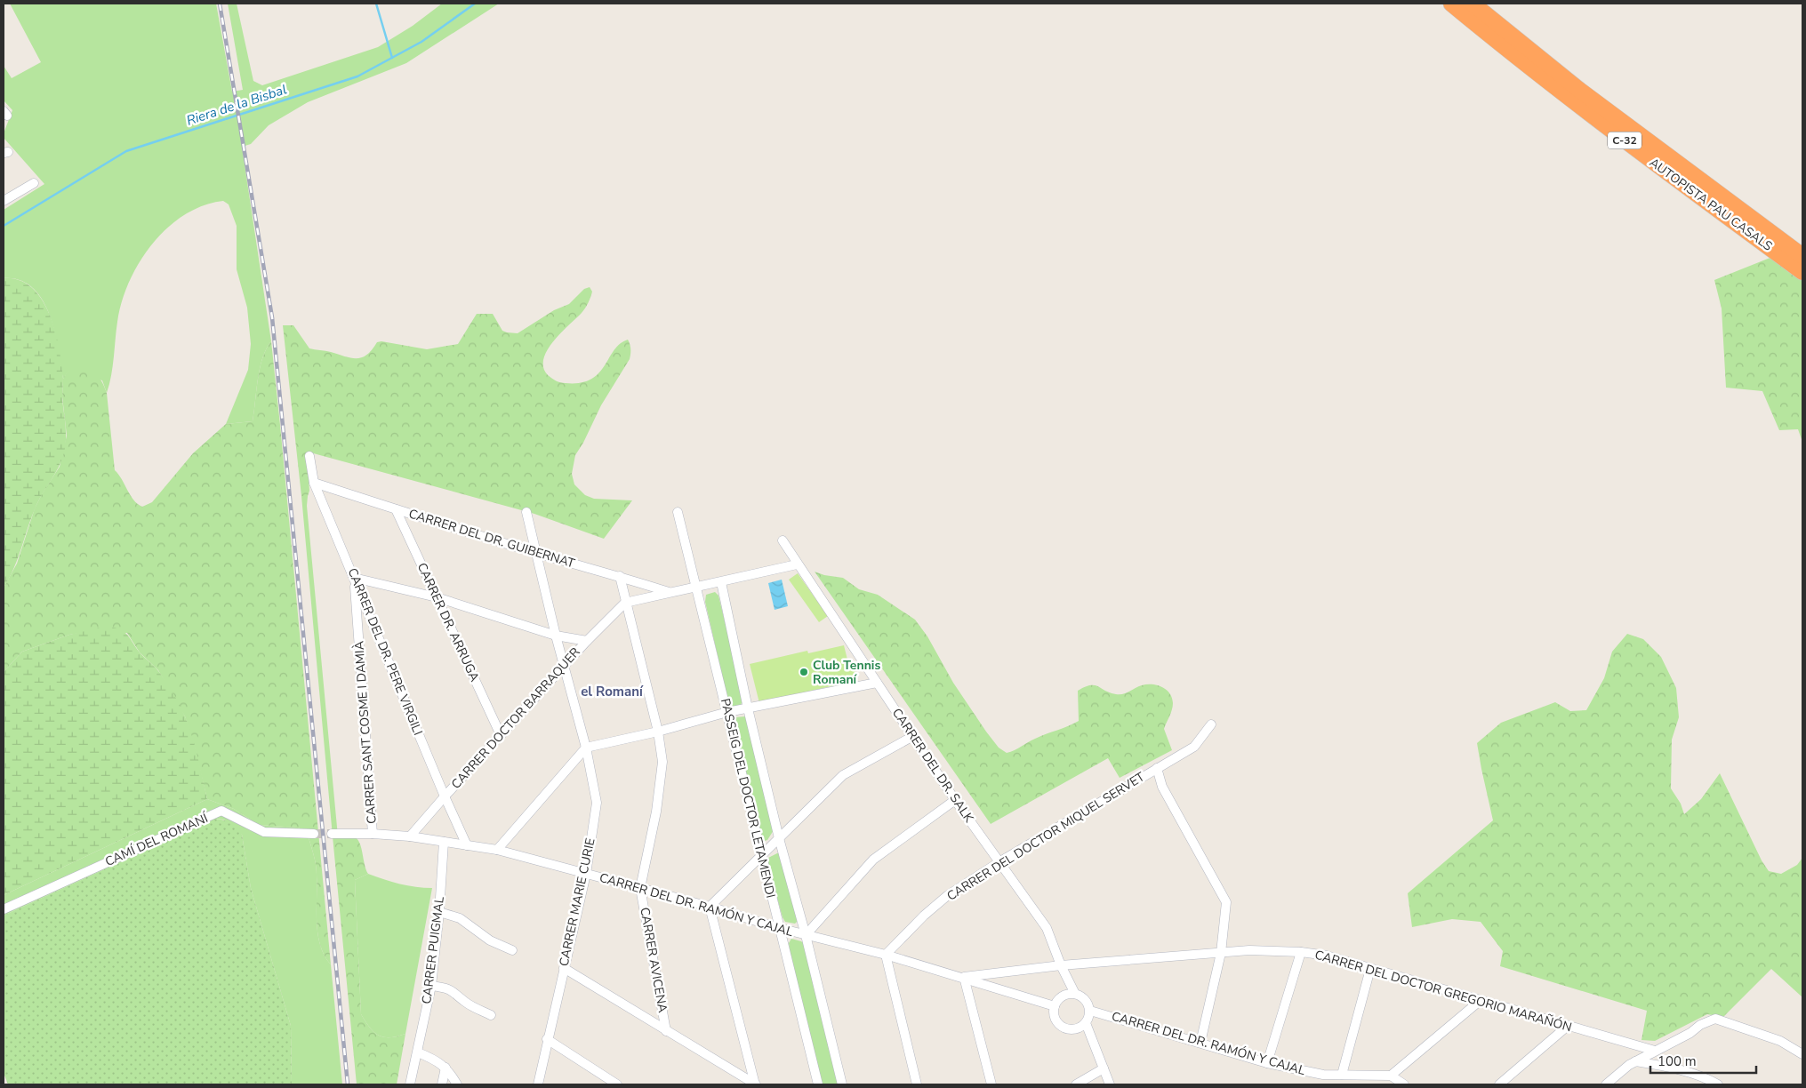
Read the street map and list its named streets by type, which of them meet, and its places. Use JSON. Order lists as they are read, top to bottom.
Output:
{
  "streets": {
    "highway": ["C-32", "AUTOPISTA PAU CASALS"],
    "street": [
      "CARRER DEL DR. GUIBERNAT",
      "CARRER DR. ARRUGA",
      "CARRER DEL DR. PERE VIRGILI",
      "CARRER DOCTOR BARRAQUER",
      "CARRER SANT COSME I DAMIÀ",
      "CARRER DEL DR. SALK",
      "PASSEIG DEL DOCTOR LETAMENDI",
      "CARRER DEL DOCTOR MIQUEL SERVET",
      "CAMÍ DEL ROMANÍ",
      "CARRER MARIE CURIE",
      "CARRER DEL DR. RAMÓN Y CAJAL",
      "CARRER PUIGMAL",
      "CARRER AVICENA",
      "CARRER DEL DOCTOR GREGORIO MARAÑÓN"
    ]
  },
  "crossings": [
    ["CARRER DEL DR. GUIBERNAT", "CARRER DR. ARRUGA"],
    ["CARRER DEL DR. GUIBERNAT", "CARRER DEL DR. PERE VIRGILI"],
    ["CARRER DEL DR. GUIBERNAT", "CARRER MARIE CURIE"],
    ["CARRER DEL DR. GUIBERNAT", "CARRER AVICENA"],
    ["CARRER DR. ARRUGA", "CARRER DOCTOR BARRAQUER"],
    ["CARRER DEL DR. PERE VIRGILI", "CARRER DOCTOR BARRAQUER"],
    ["CARRER DEL DR. PERE VIRGILI", "CARRER SANT COSME I DAMIÀ"],
    ["CARRER DEL DR. PERE VIRGILI", "CARRER DEL DR. RAMÓN Y CAJAL"],
    ["CARRER DOCTOR BARRAQUER", "CARRER MARIE CURIE"],
    ["CARRER DOCTOR BARRAQUER", "CARRER DEL DR. RAMÓN Y CAJAL"],
    ["CARRER DOCTOR BARRAQUER", "CARRER AVICENA"],
    ["CARRER SANT COSME I DAMIÀ", "CARRER DEL DR. RAMÓN Y CAJAL"],
    ["CARRER DEL DR. SALK", "CARRER DEL DOCTOR MIQUEL SERVET"],
    ["CARRER DEL DR. SALK", "CARRER DEL DR. RAMÓN Y CAJAL"],
    ["CARRER DEL DR. SALK", "CARRER DEL DOCTOR GREGORIO MARAÑÓN"],
    ["PASSEIG DEL DOCTOR LETAMENDI", "CARRER DEL DR. RAMÓN Y CAJAL"],
    ["CARRER DEL DOCTOR MIQUEL SERVET", "CARRER DEL DR. RAMÓN Y CAJAL"],
    ["CARRER MARIE CURIE", "CARRER DEL DR. RAMÓN Y CAJAL"],
    ["CARRER DEL DR. RAMÓN Y CAJAL", "CARRER PUIGMAL"],
    ["CARRER DEL DR. RAMÓN Y CAJAL", "CARRER AVICENA"],
    ["CARRER DEL DR. RAMÓN Y CAJAL", "CARRER DEL DOCTOR GREGORIO MARAÑÓN"]
  ],
  "districts": ["el Romaní"],
  "water": ["Riera de la Bisbal"],
  "places": ["Club Tennis Romaní"],
  "scale_bar": "100 m"
}
